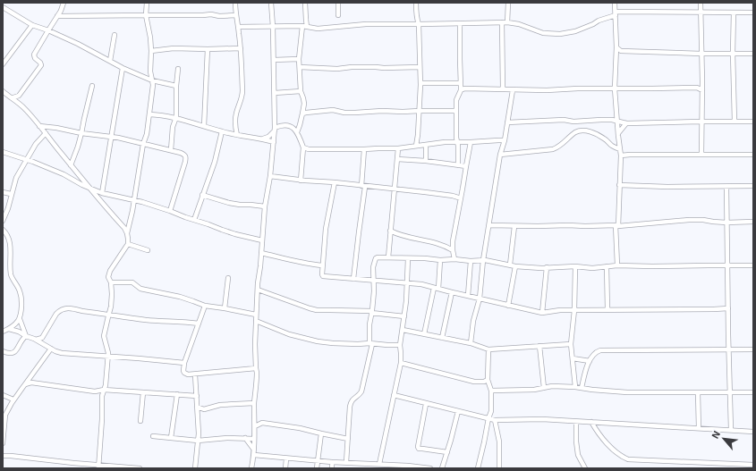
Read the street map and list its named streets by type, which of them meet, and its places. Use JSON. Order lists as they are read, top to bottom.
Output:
{
  "north": "top left"
}
